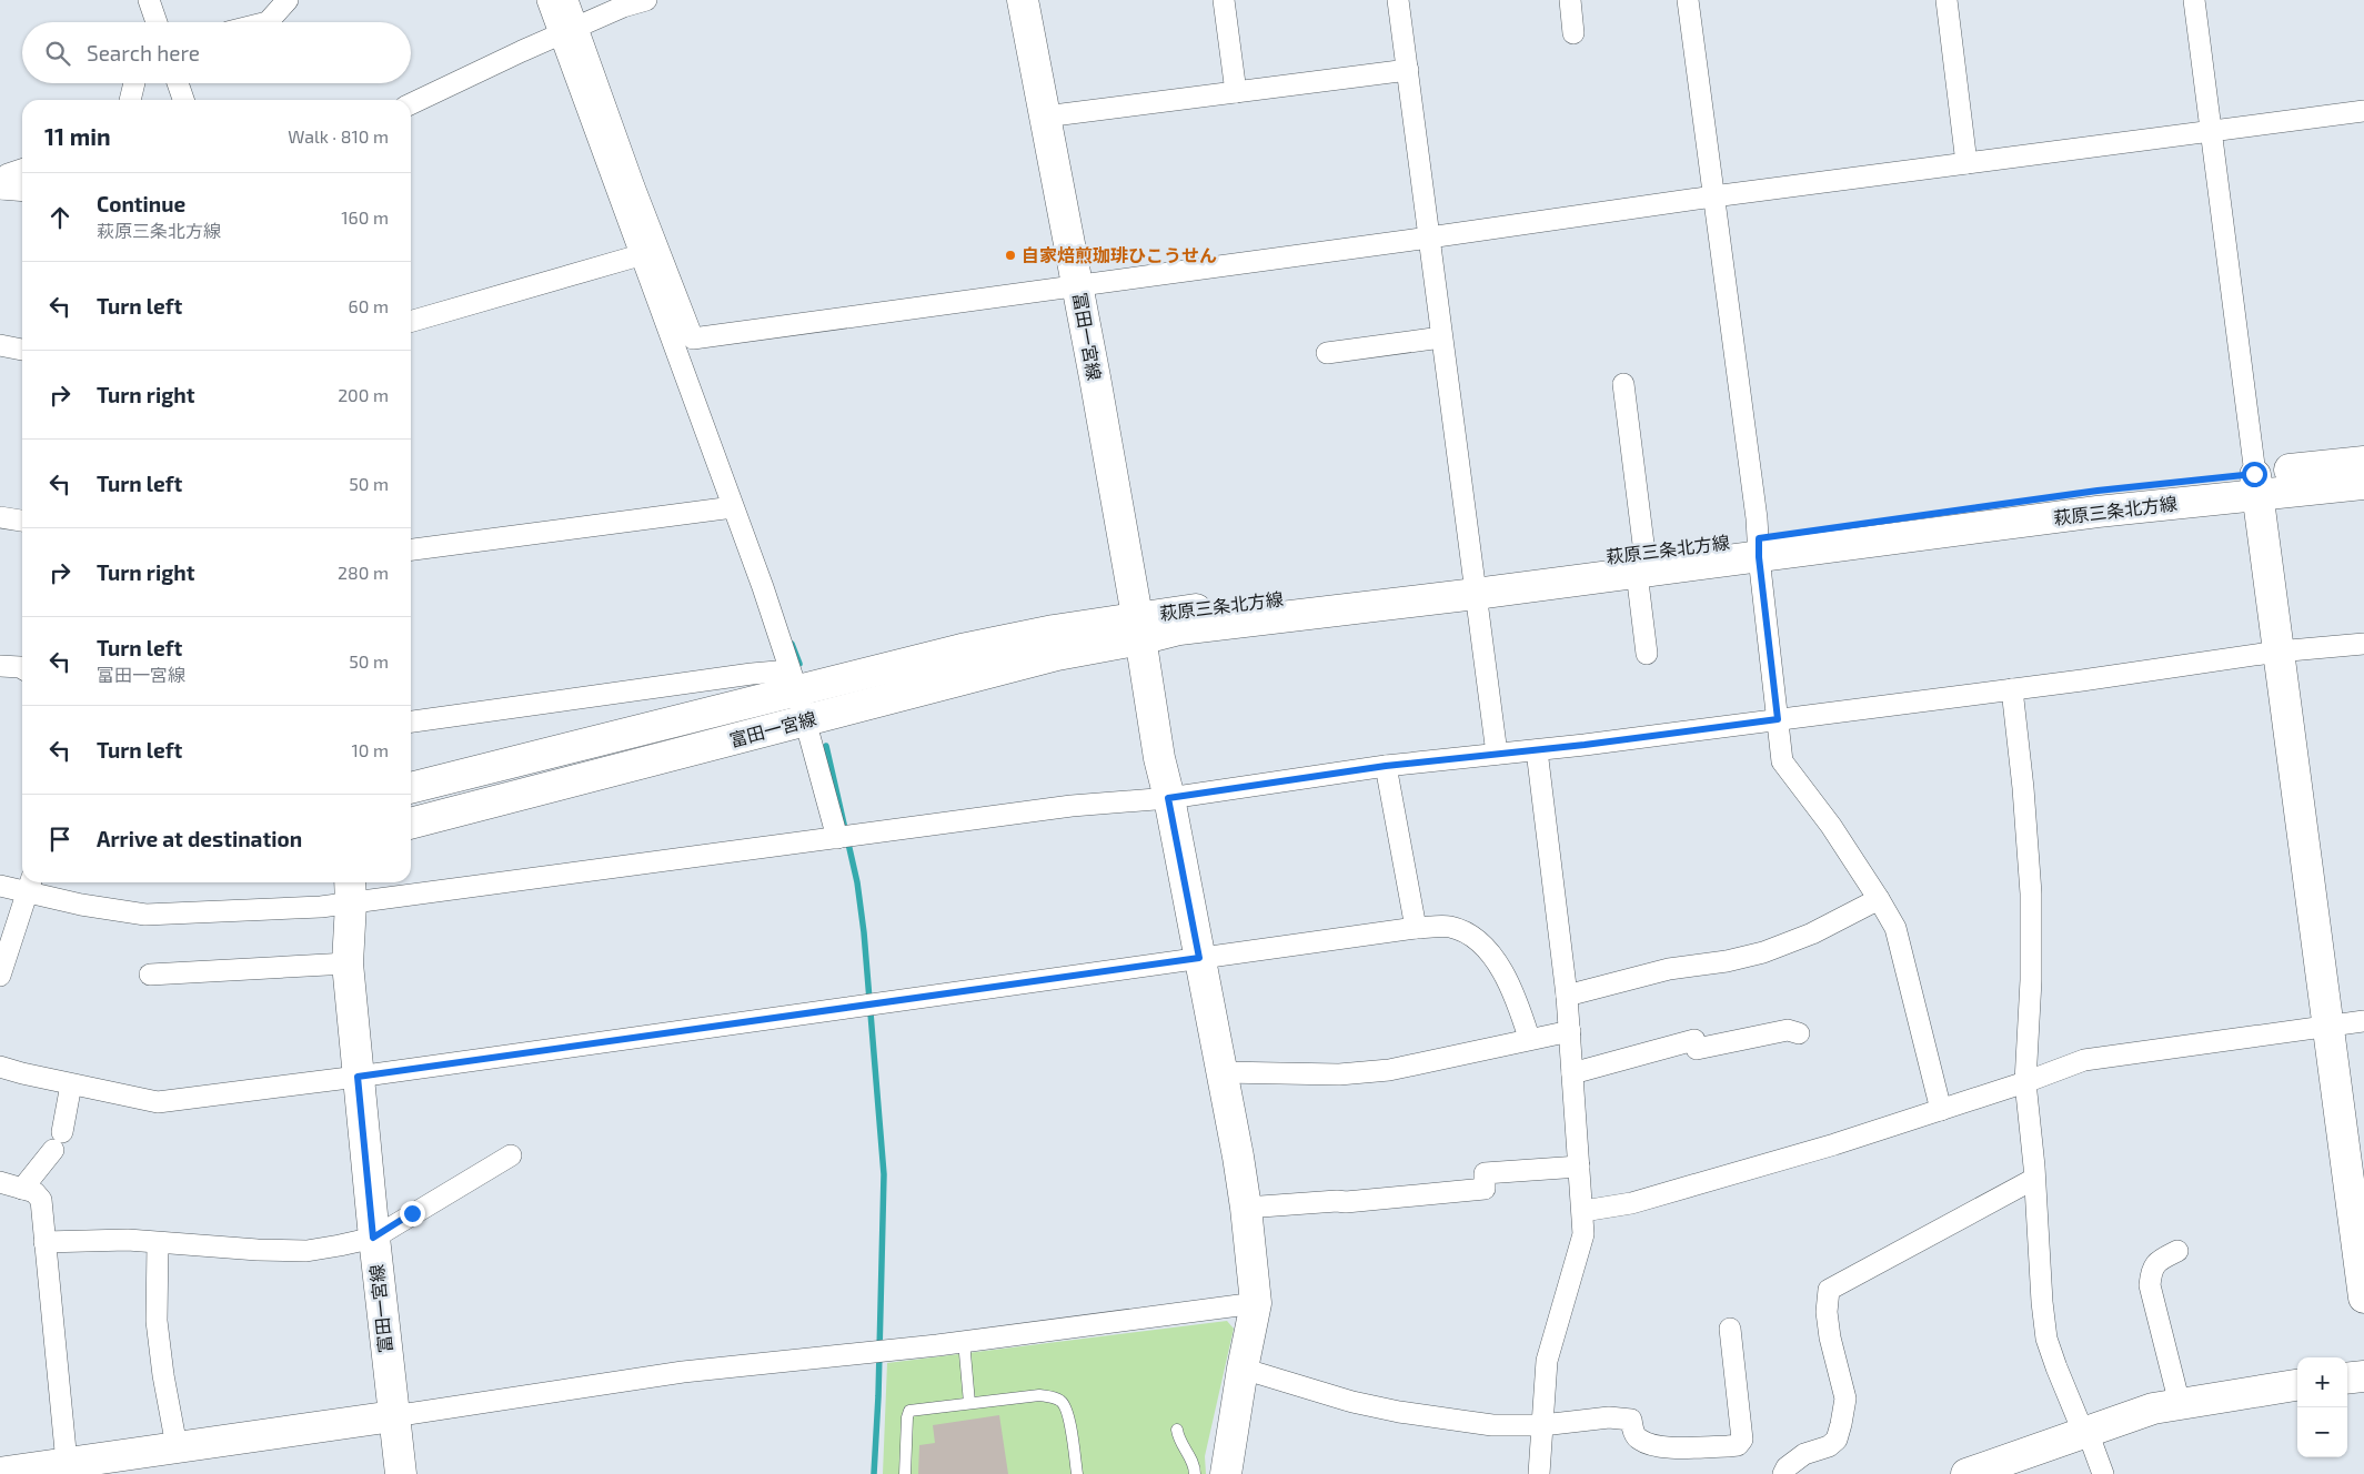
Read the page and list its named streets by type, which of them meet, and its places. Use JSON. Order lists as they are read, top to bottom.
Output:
{
  "streets": {
    "main road": ["冨田一宮線", "萩原三条北方線", "富田一宮線"]
  },
  "crossings": [
    ["冨田一宮線", "萩原三条北方線"],
    ["冨田一宮線", "富田一宮線"],
    ["萩原三条北方線", "富田一宮線"]
  ],
  "places": ["自家焙煎珈琲ひこうせん"],
  "page": {
    "search": "Search here",
    "heading": ["11 min", "Walk · 810 m"],
    "list": [
      ["Continue", "萩原三条北方線", "160 m"],
      ["Turn left", "60 m"],
      ["Turn right", "200 m"],
      ["Turn left", "50 m"],
      ["Turn right", "280 m"],
      ["Turn left", "富田一宮線", "50 m"],
      ["Turn left", "10 m"],
      "Arrive at destination"
    ],
    "map_buttons": ["+", "−"]
  }
}
